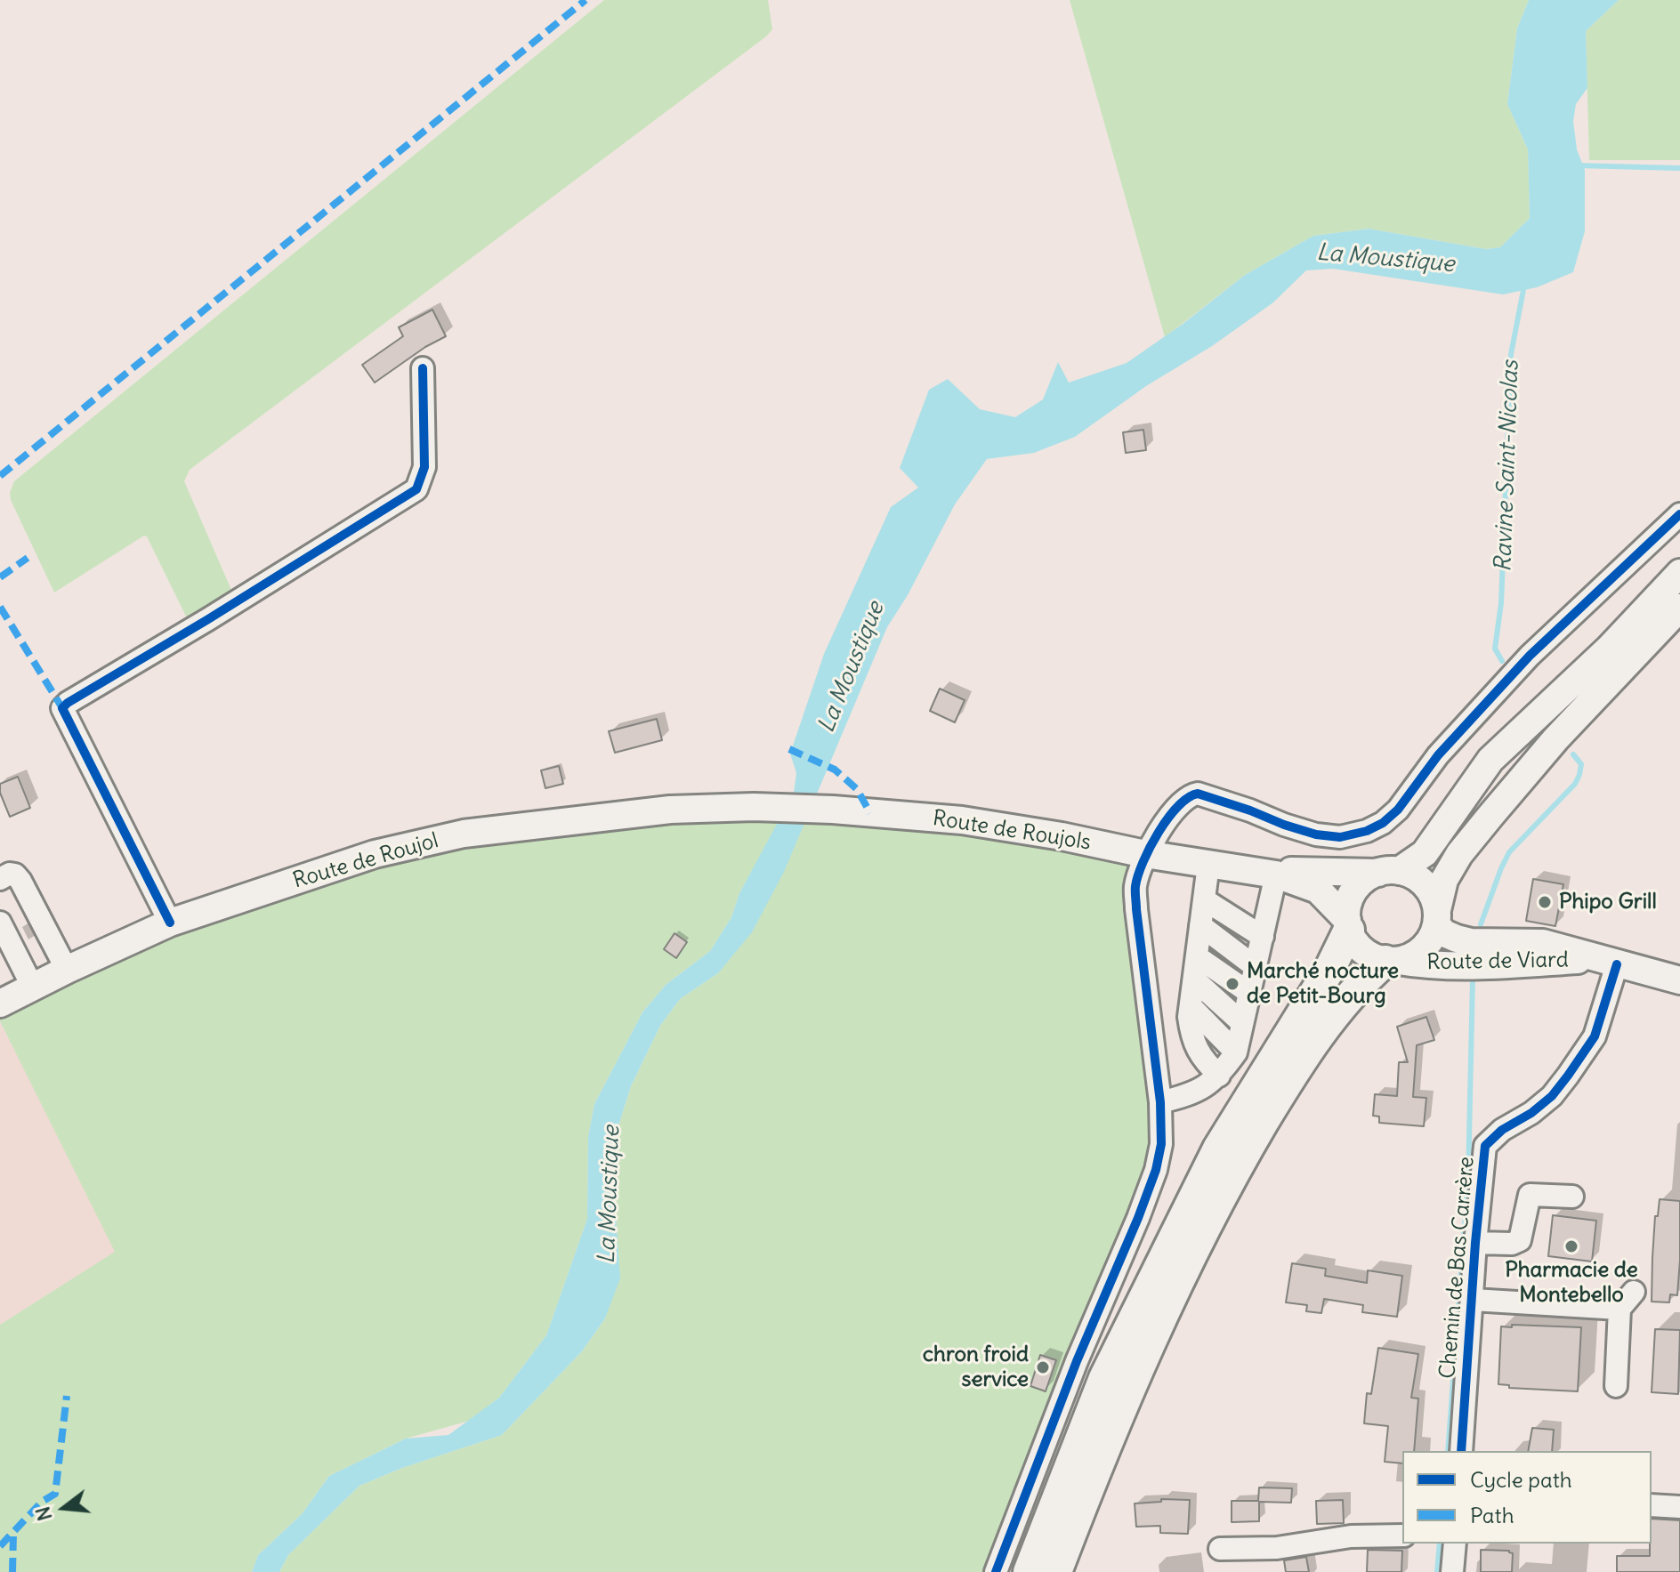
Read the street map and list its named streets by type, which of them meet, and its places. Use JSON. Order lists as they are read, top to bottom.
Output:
{
  "streets": {
    "main road": ["Route de Roujols", "Route de Roujol", "Route de Viard"],
    "street": ["Chemin de Bas Carrère"]
  },
  "crossings": [
    ["Route de Roujols", "Route de Roujol"],
    ["Route de Roujols", "Route de Viard"],
    ["Route de Viard", "Chemin de Bas Carrère"]
  ],
  "water": ["La Moustique", "Ravine Saint-Nicolas"],
  "places": [
    "Phipo Grill",
    "Marché nocture de Petit-Bourg",
    "Pharmacie de Montebello",
    "chron froid service"
  ],
  "legend": ["Cycle path", "Path"],
  "north": "left"
}
